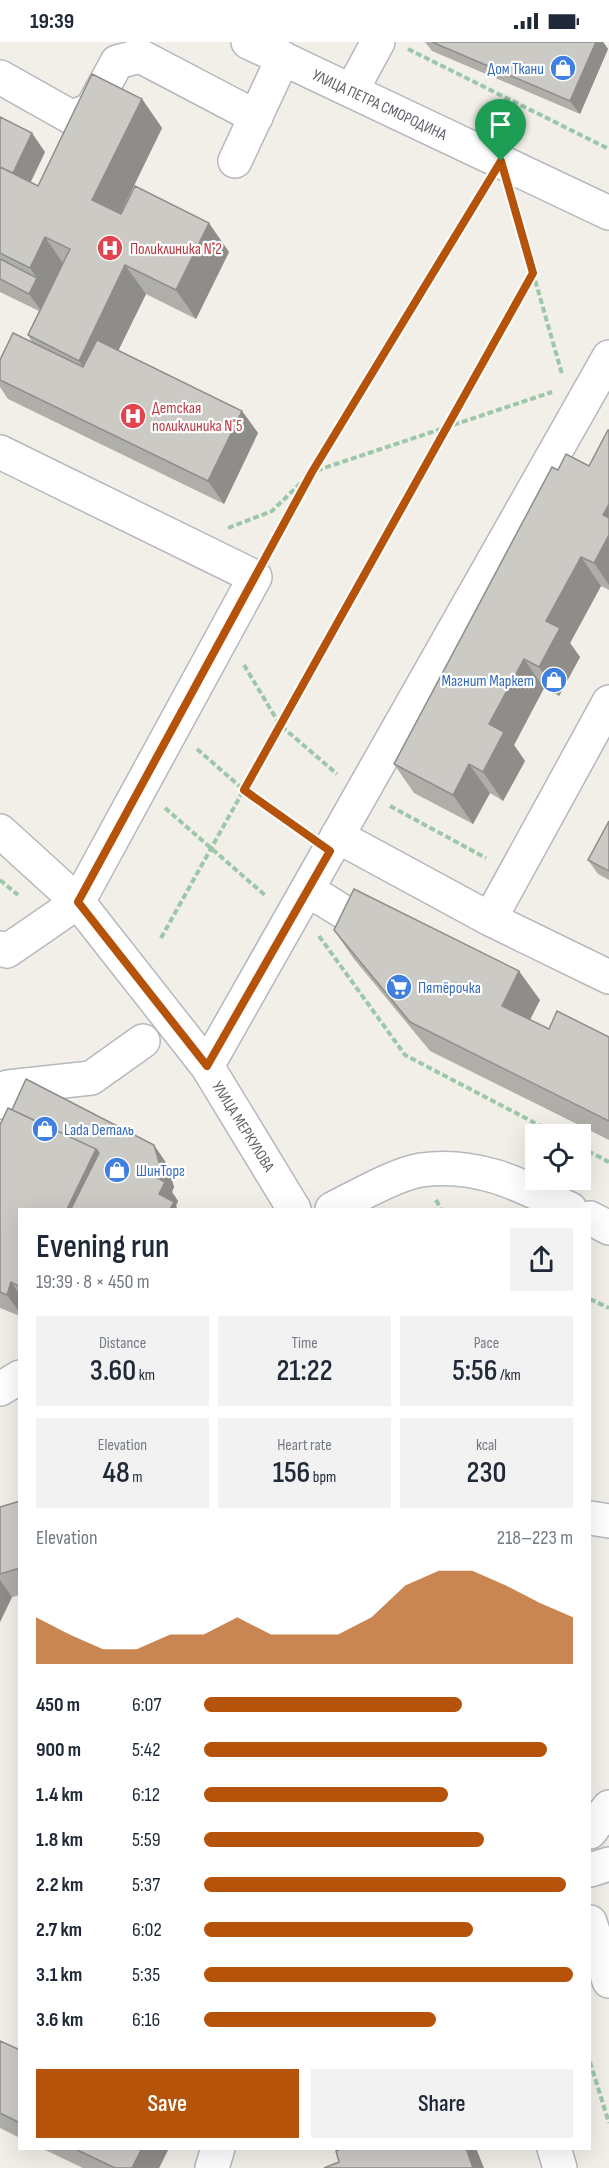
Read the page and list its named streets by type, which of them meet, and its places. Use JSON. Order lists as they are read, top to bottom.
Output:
{
  "streets": {
    "street": ["УЛИЦА ПЕТРА СМОРОДИНА", "УЛИЦА МЕРКУЛОВА"]
  },
  "places": {
    "shop": [
      "Дом Ткани",
      "Магнит Маркет",
      "Lada Dеталь",
      "ШинТорг"
    ],
    "hospital": ["Поликлиника N˚2", "Детская поликлиника N˚5"],
    "supermarket": ["Пятёрочка"]
  },
  "page": {
    "status": "19:39",
    "heading": ["Evening run", "19:39 · 8 × 450 m"],
    "stats": [
      ["Distance", "3.60 km"],
      ["Time", "21:22"],
      ["Pace", "5:56 /km"],
      ["Elevation", "48 m"],
      ["Heart rate", "156 bpm"],
      ["kcal", "230"]
    ],
    "chart": ["Elevation", "218–223 m"],
    "list": [
      {
        "name": "450 m",
        "note": "6:07"
      },
      {
        "name": "900 m",
        "note": "5:42"
      },
      {
        "name": "1.4 km",
        "note": "6:12"
      },
      {
        "name": "1.8 km",
        "note": "5:59"
      },
      {
        "name": "2.2 km",
        "note": "5:37"
      },
      {
        "name": "2.7 km",
        "note": "6:02"
      },
      {
        "name": "3.1 km",
        "note": "5:35"
      },
      {
        "name": "3.6 km",
        "note": "6:16"
      }
    ],
    "buttons": ["Save", "Share"]
  }
}
